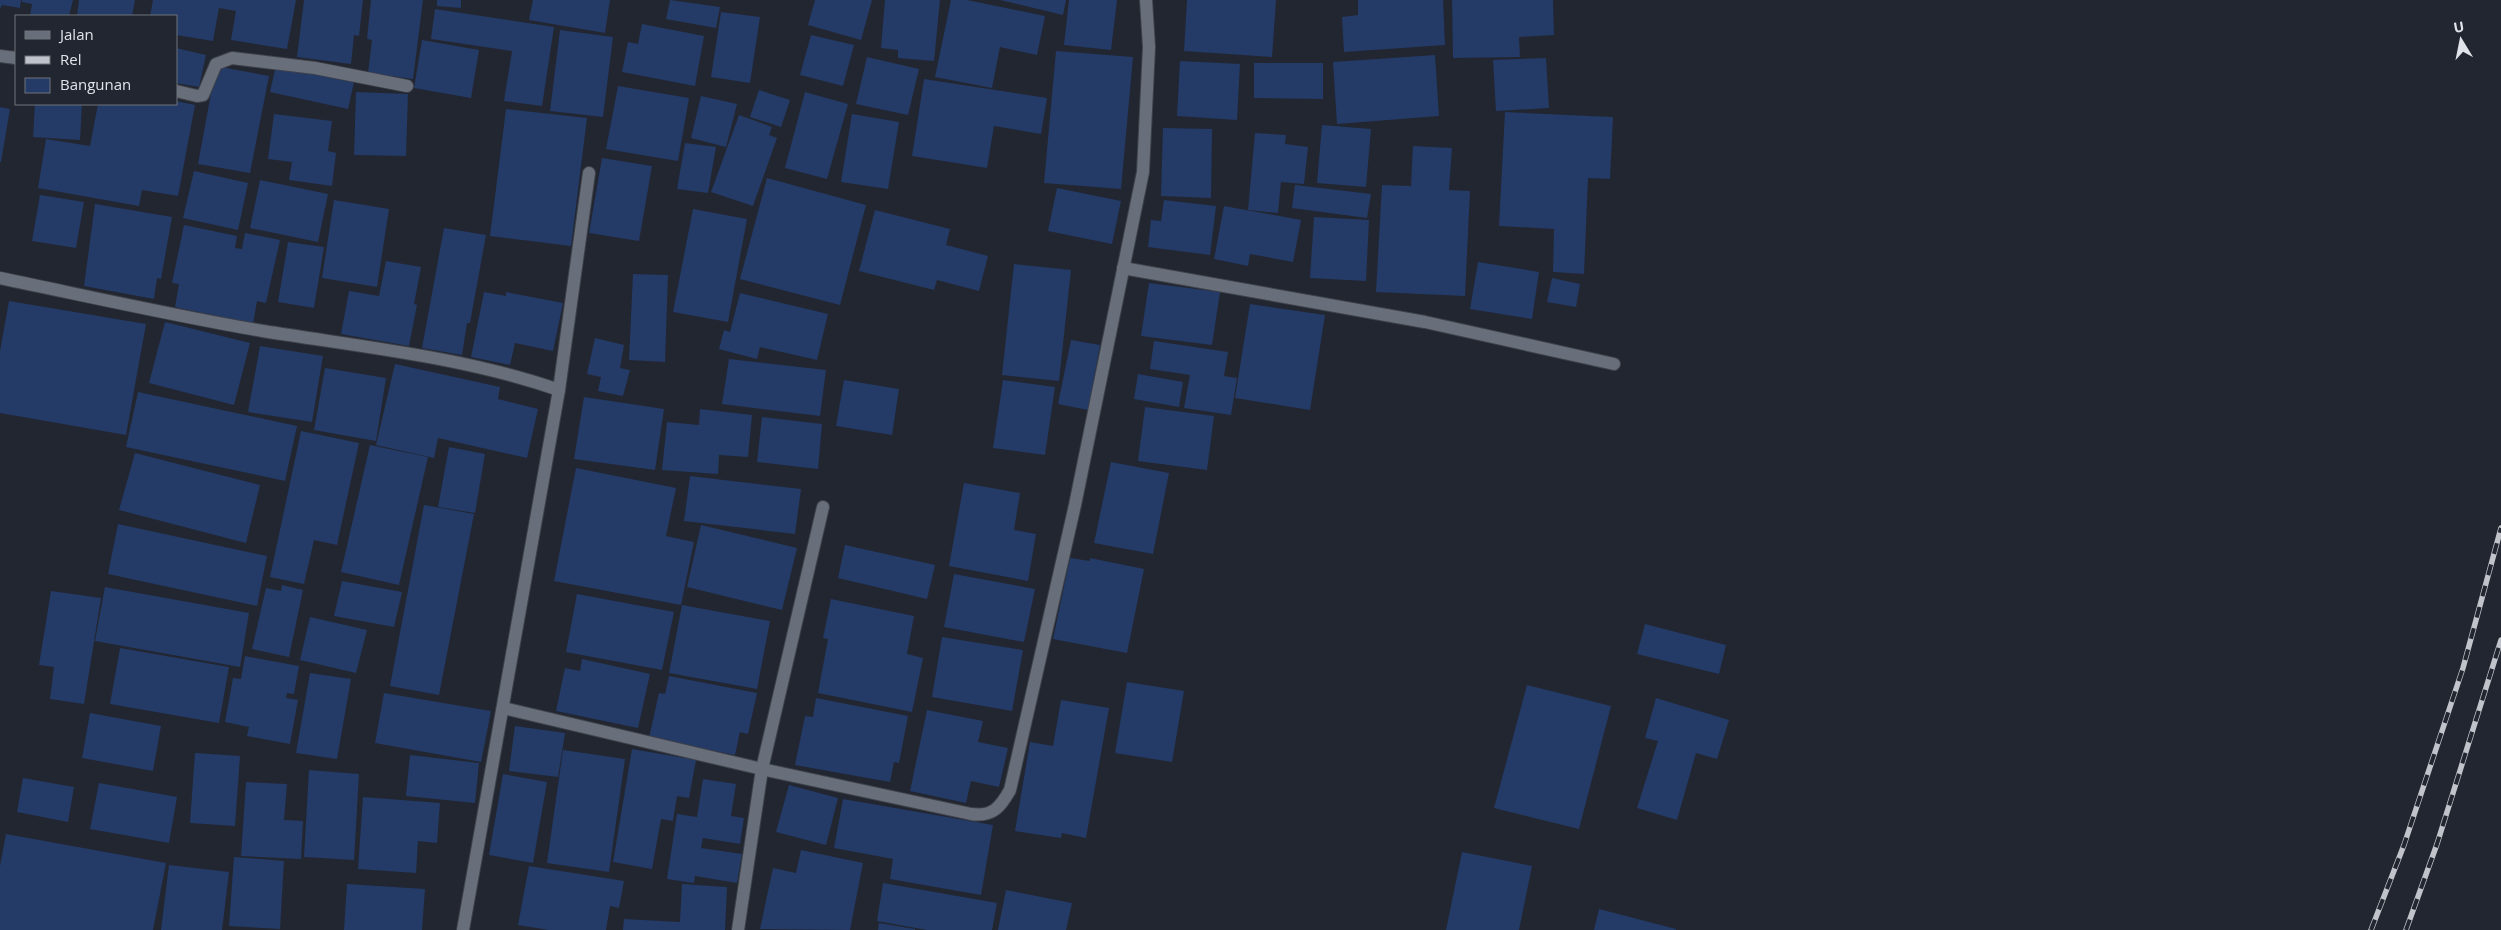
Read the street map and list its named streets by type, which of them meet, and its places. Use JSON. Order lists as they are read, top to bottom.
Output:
{
  "legend": ["Jalan", "Rel", "Bangunan"],
  "north": "top"
}
